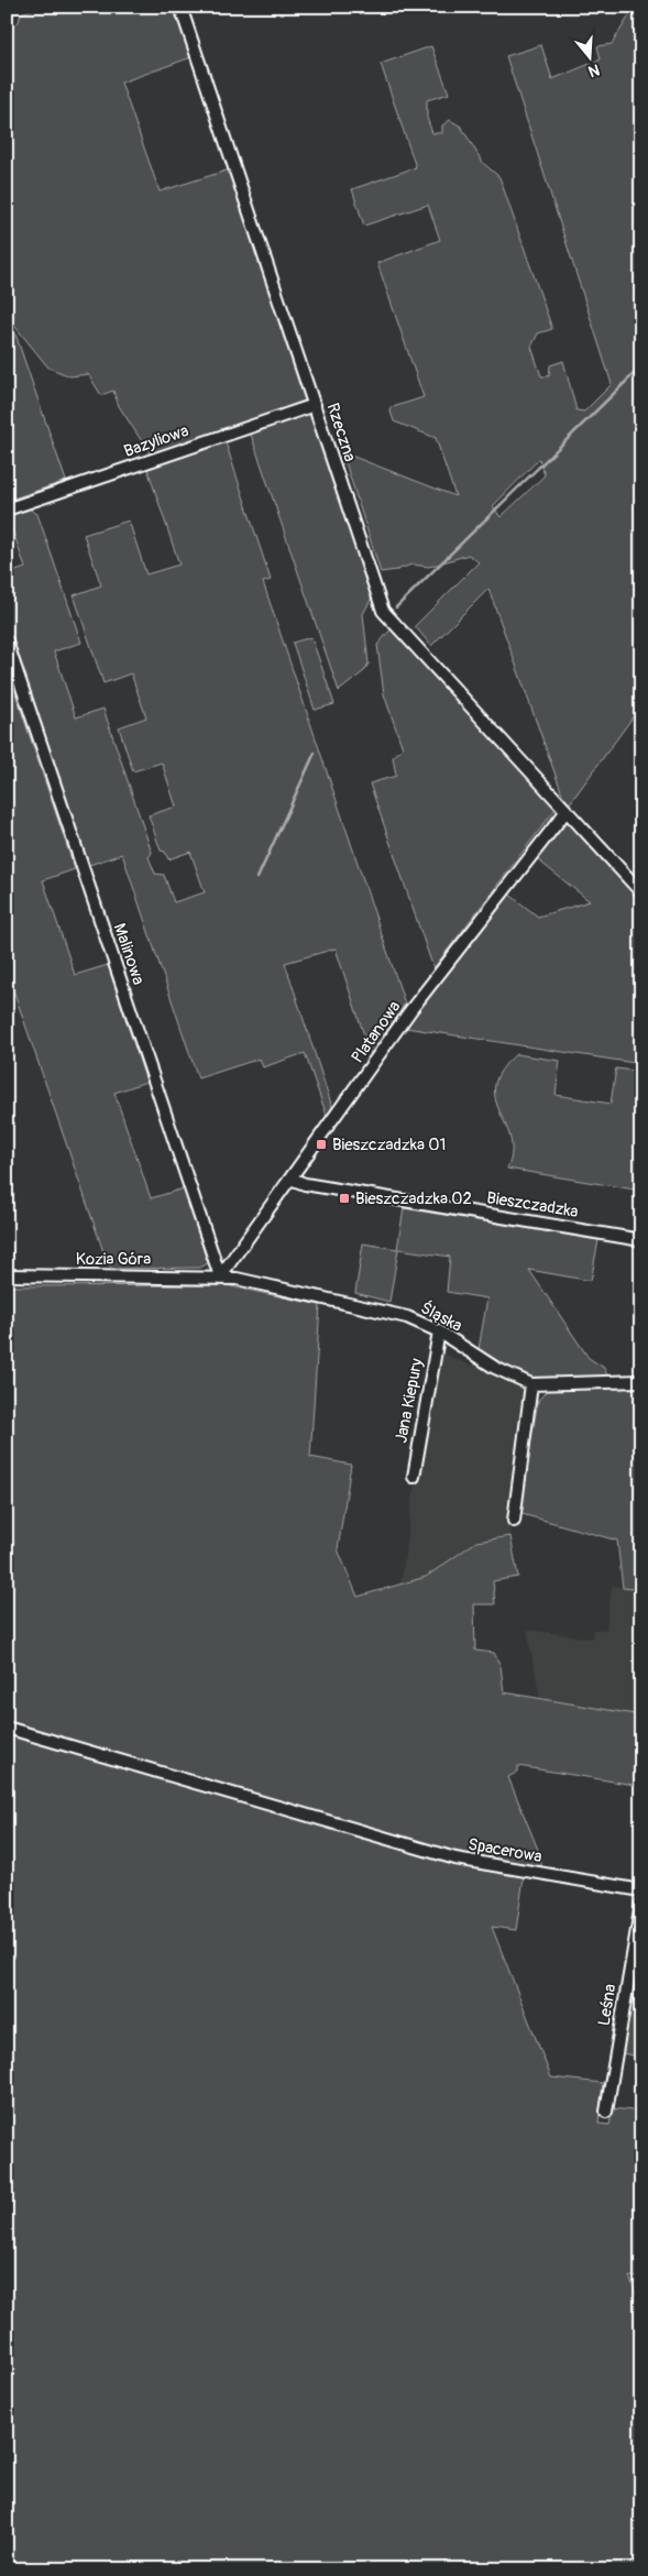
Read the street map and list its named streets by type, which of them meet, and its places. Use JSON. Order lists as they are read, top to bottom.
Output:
{
  "streets": {
    "street": [
      "Rzeczna",
      "Bazyliowa",
      "Malinowa",
      "Platanowa",
      "Bieszczadzka",
      "Kozia Góra",
      "Śląska",
      "Jana Kiepury",
      "Spacerowa",
      "Leśna"
    ]
  },
  "crossings": [
    ["Rzeczna", "Bazyliowa"],
    ["Rzeczna", "Platanowa"],
    ["Malinowa", "Platanowa"],
    ["Malinowa", "Kozia Góra"],
    ["Malinowa", "Śląska"],
    ["Platanowa", "Bieszczadzka"],
    ["Platanowa", "Kozia Góra"],
    ["Platanowa", "Śląska"],
    ["Kozia Góra", "Śląska"],
    ["Śląska", "Jana Kiepury"]
  ],
  "places": {
    "transit": ["Bieszczadzka 01", "Bieszczadzka 02"]
  },
  "north": "bottom"
}
